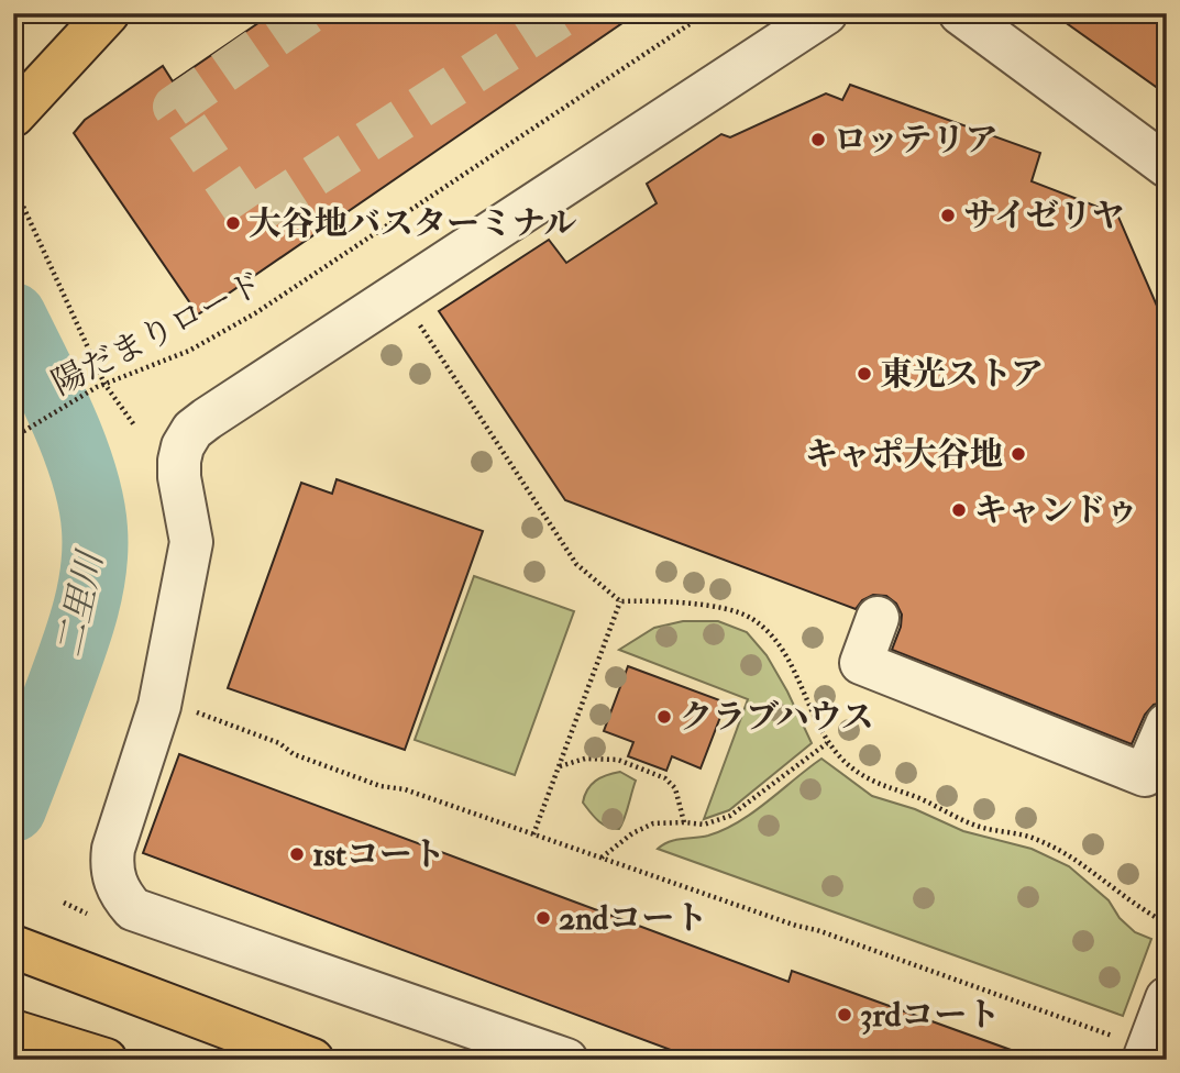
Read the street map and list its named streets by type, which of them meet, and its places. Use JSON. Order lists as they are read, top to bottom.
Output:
{
  "streets": {
    "path": ["陽だまりロード"]
  },
  "water": ["二里川"],
  "places": [
    "ロッテリア",
    "サイゼリヤ",
    "大谷地バスターミナル",
    "東光ストア",
    "キャポ大谷地",
    "キャンドゥ",
    "クラブハウス",
    "1stコート",
    "2ndコート",
    "3rdコート"
  ]
}
